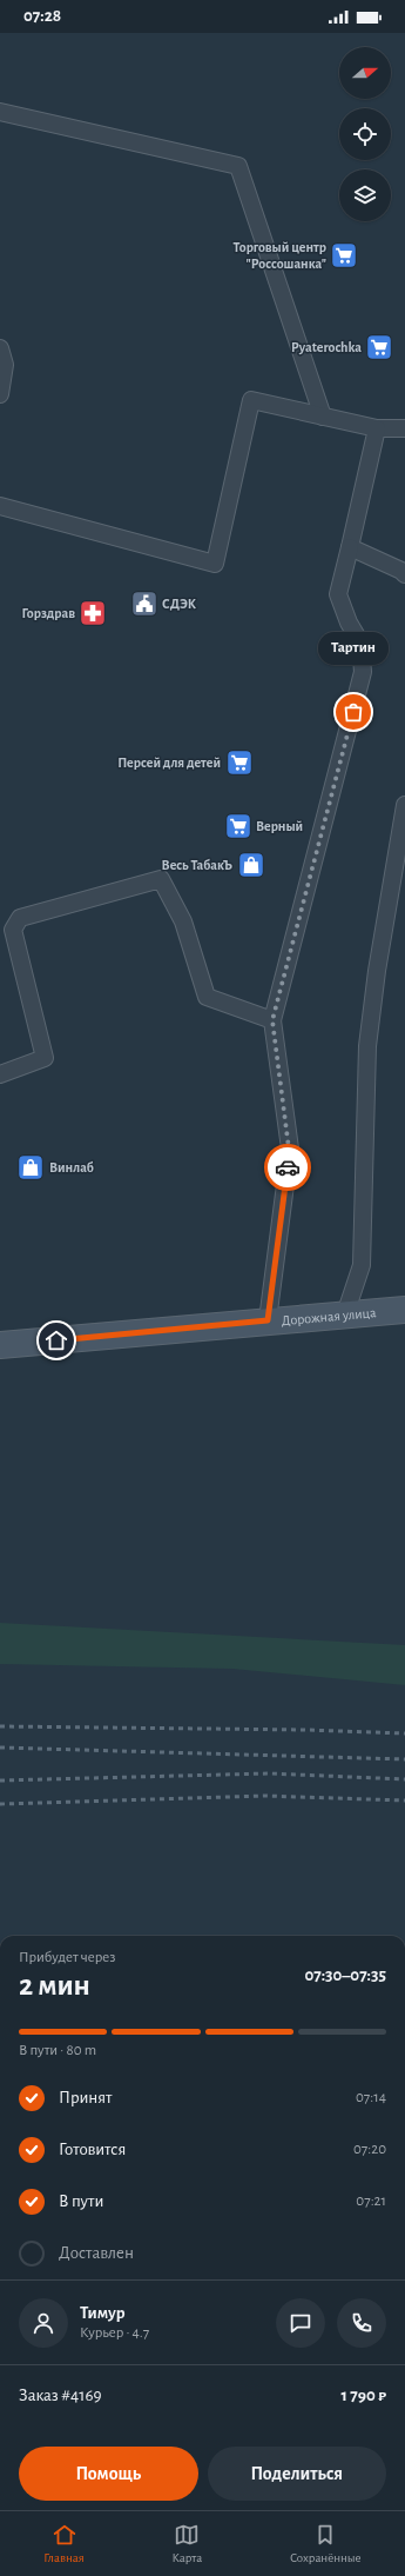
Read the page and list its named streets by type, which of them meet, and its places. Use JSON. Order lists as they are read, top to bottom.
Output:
{
  "streets": {
    "main road": ["Дорожная улица"]
  },
  "places": {
    "supermarket": [
      "Торговый центр \"Россошанка\"",
      "Pyaterochka",
      "Персей для детей",
      "Верный"
    ],
    "public building": ["СДЭК"],
    "pharmacy": ["Горздрав"],
    "other": ["Тартин"],
    "shop": ["Весь ТабакЪ", "Винлаб"]
  },
  "north": "right",
  "page": {
    "status": "07:28",
    "bubble": "Тартин",
    "heading": ["2 мин", "Прибудет через", "07:30–07:35"],
    "panel": [
      "Тимур",
      "Курьер · 4.7",
      "Заказ #4169",
      "1 790 ₽"
    ],
    "bar": "В пути · 80 m",
    "list": [
      ["Принят", "07:14"],
      ["Готовится", "07:20"],
      ["В пути", "07:21"],
      "Доставлен"
    ],
    "buttons": ["Помощь", "Поделиться"],
    "tabs": ["Главная", "Карта", "Сохранённые"]
  }
}
